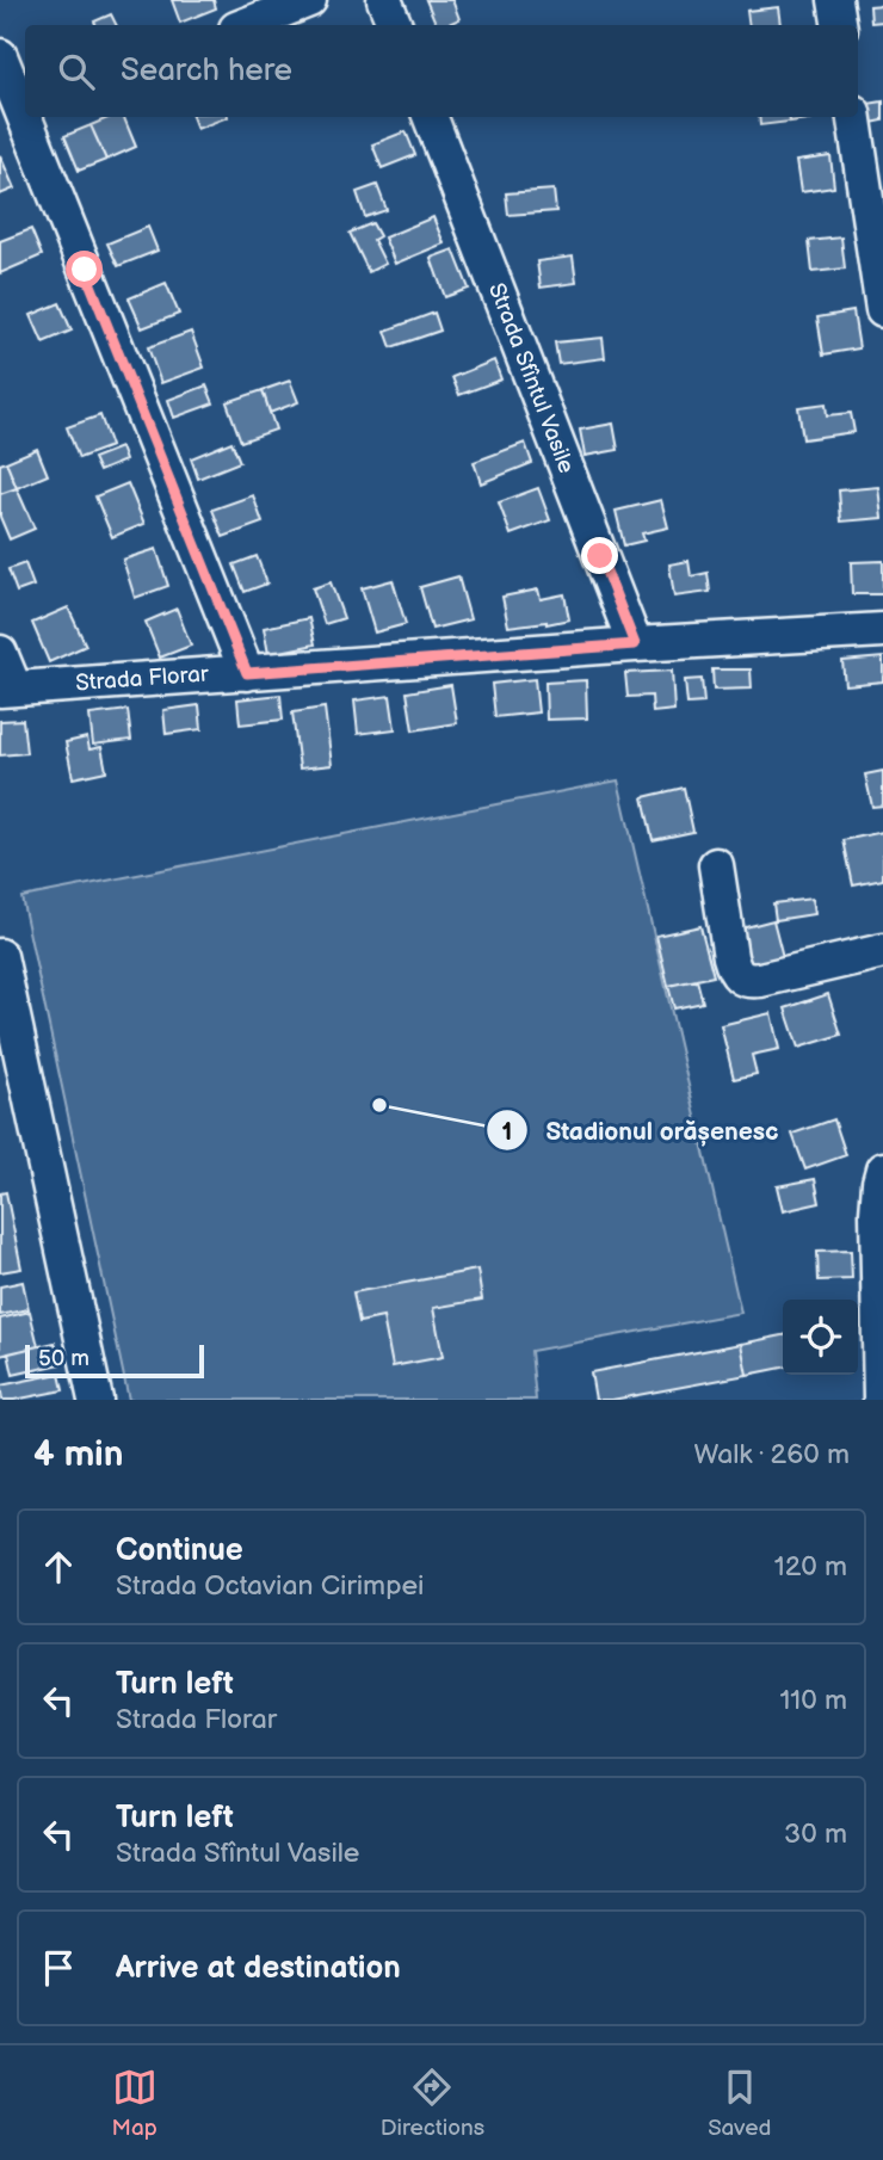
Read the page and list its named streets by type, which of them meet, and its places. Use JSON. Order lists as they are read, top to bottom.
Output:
{
  "streets": {
    "street": ["Strada Sfîntul Vasile", "Strada Florar"]
  },
  "crossings": [
    ["Strada Sfîntul Vasile", "Strada Florar"]
  ],
  "places": ["Stadionul orășenesc"],
  "scale_bar": "50 m",
  "page": {
    "search": "Search here",
    "scale": "50 m",
    "heading": ["4 min", "Walk · 260 m"],
    "list": [
      ["Continue", "Strada Octavian Cirimpei", "120 m"],
      ["Turn left", "Strada Florar", "110 m"],
      ["Turn left", "Strada Sfîntul Vasile", "30 m"],
      "Arrive at destination"
    ],
    "nav": ["Map", "Directions", "Saved"]
  }
}
